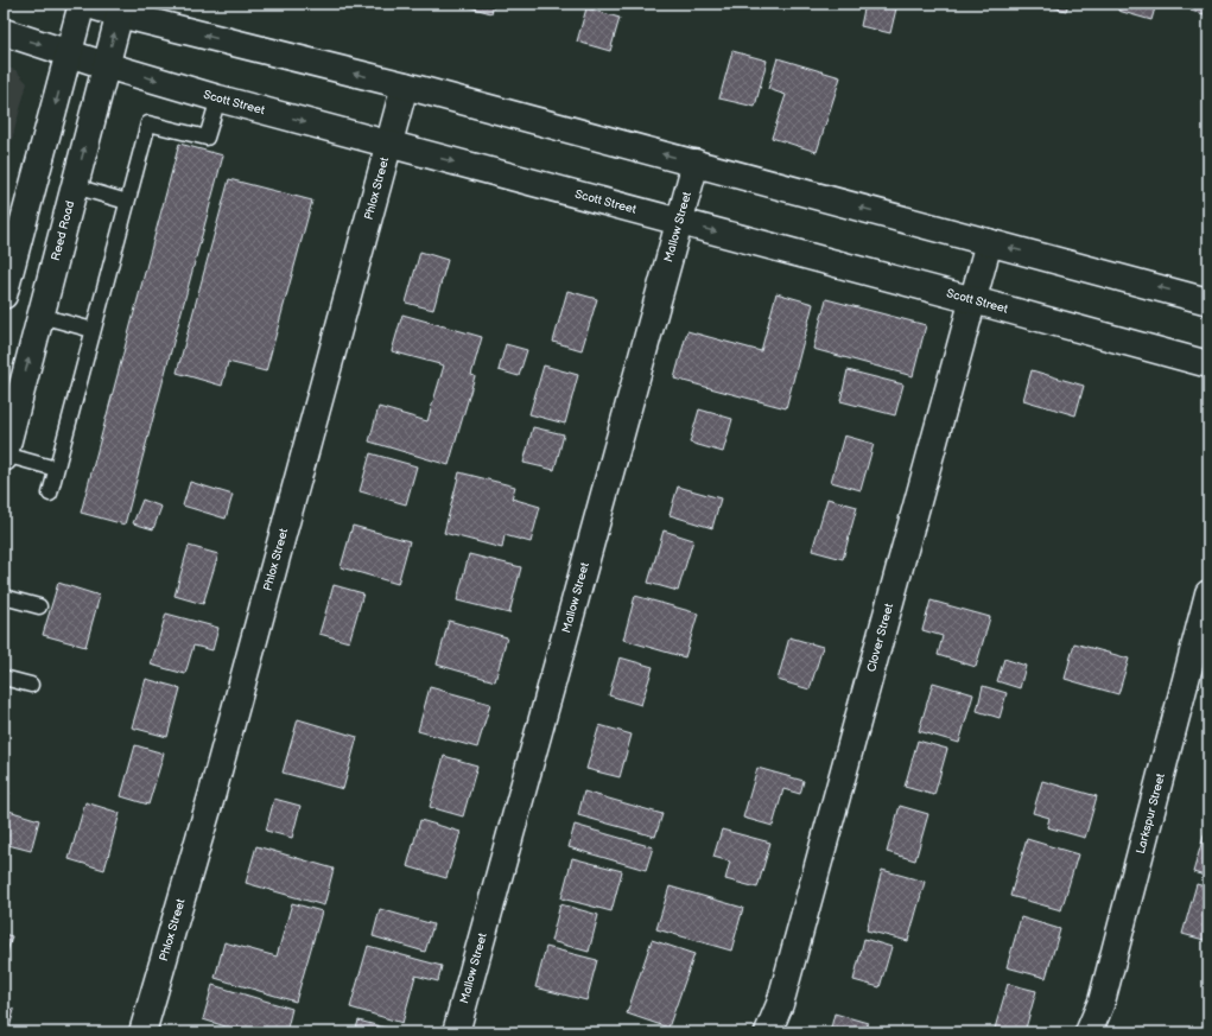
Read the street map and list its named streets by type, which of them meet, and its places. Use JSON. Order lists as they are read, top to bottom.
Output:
{
  "streets": {
    "street": [
      "Scott Street",
      "Phlox Street",
      "Mallow Street",
      "Reed Road",
      "Clover Street",
      "Larkspur Street"
    ]
  },
  "crossings": [
    ["Scott Street", "Phlox Street"],
    ["Scott Street", "Mallow Street"],
    ["Scott Street", "Reed Road"],
    ["Scott Street", "Clover Street"]
  ]
}
